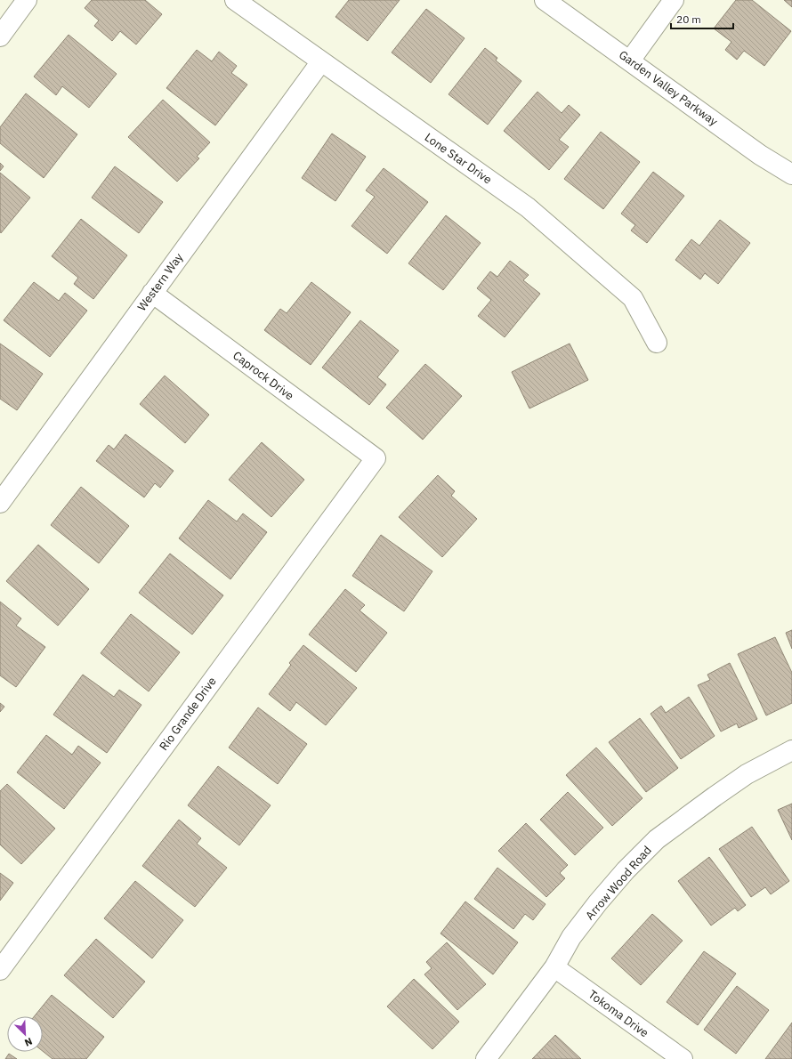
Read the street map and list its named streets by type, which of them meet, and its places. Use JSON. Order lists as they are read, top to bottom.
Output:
{
  "streets": {
    "street": [
      "Garden Valley Parkway",
      "Lone Star Drive",
      "Western Way",
      "Caprock Drive",
      "Rio Grande Drive",
      "Arrow Wood Road",
      "Tokoma Drive"
    ]
  },
  "crossings": [
    ["Lone Star Drive", "Western Way"],
    ["Western Way", "Caprock Drive"],
    ["Caprock Drive", "Rio Grande Drive"],
    ["Arrow Wood Road", "Tokoma Drive"]
  ],
  "scale_bar": "20 m",
  "north": "bottom right"
}
